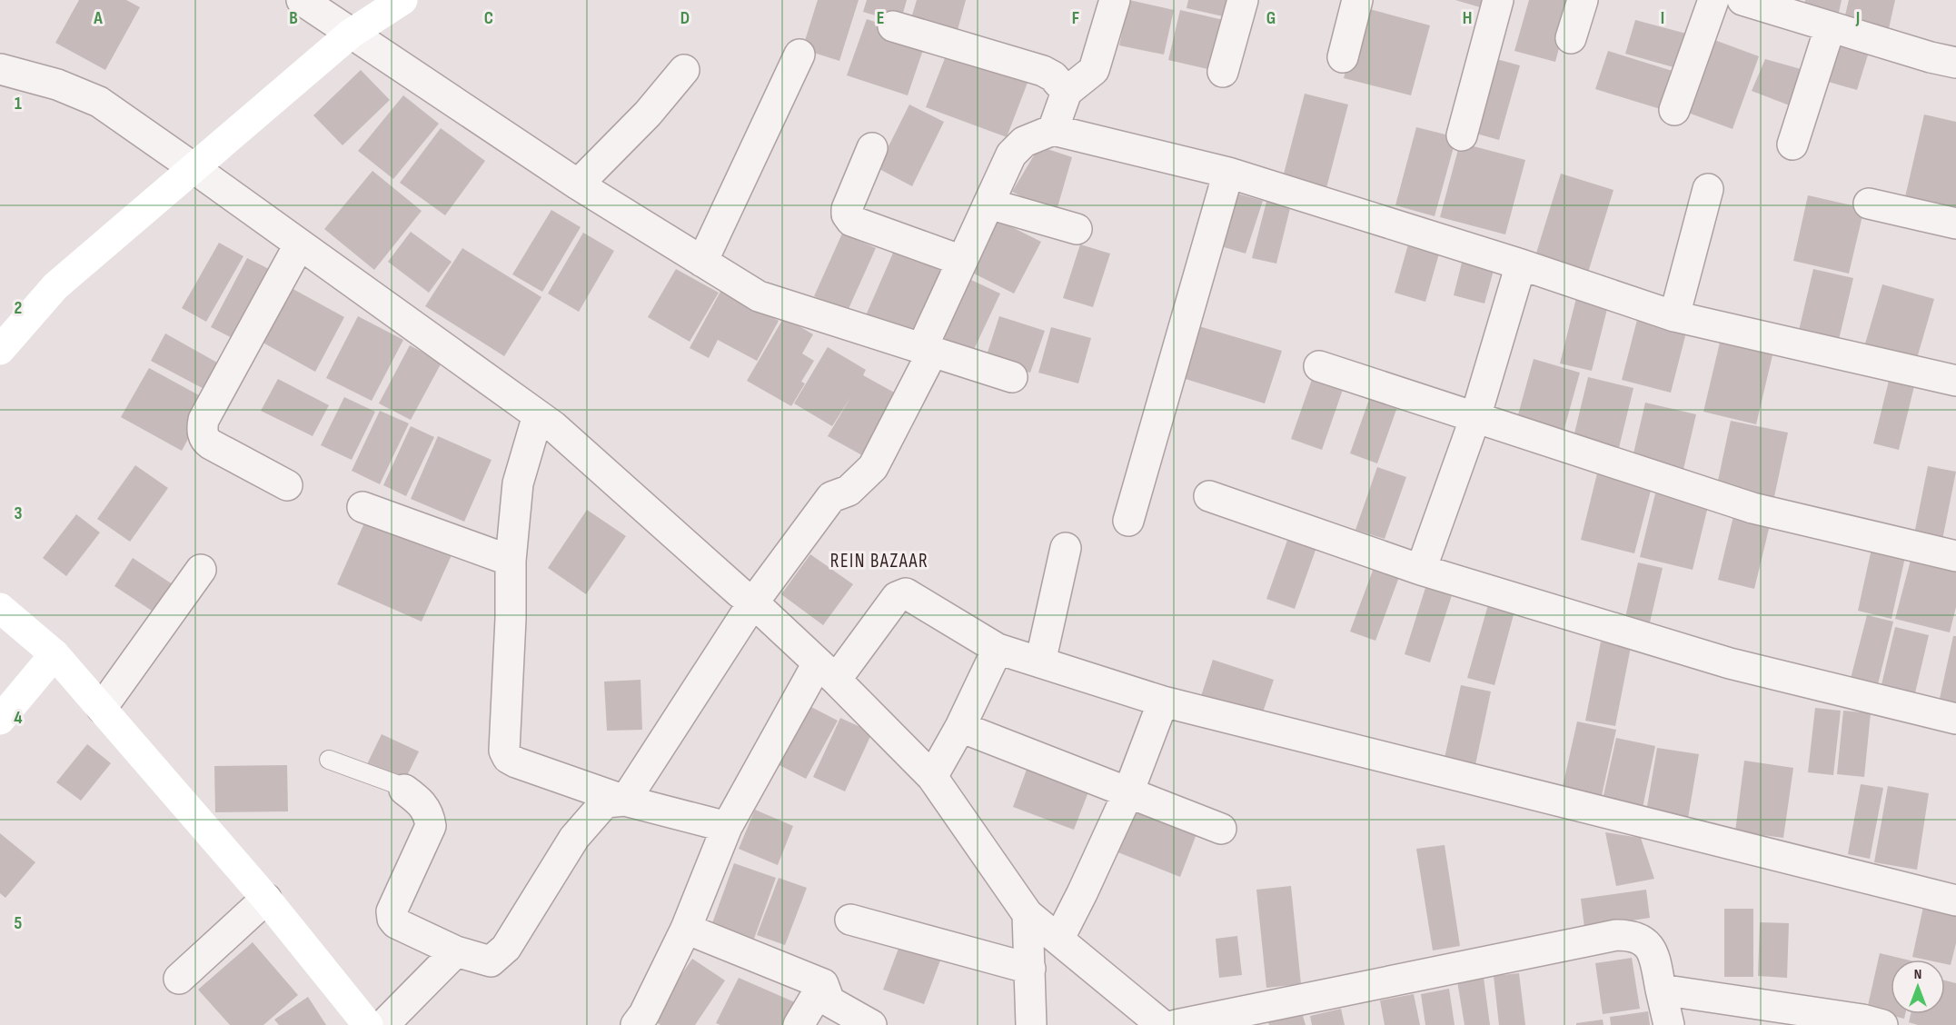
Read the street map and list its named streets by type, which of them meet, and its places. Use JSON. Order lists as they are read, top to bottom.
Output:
{
  "districts": ["REIN BAZAAR"],
  "north": "top",
  "grid": {
    "columns": [
      "A",
      "B",
      "C",
      "D",
      "E",
      "F",
      "G",
      "H",
      "I",
      "J"
    ],
    "rows": [
      "1",
      "2",
      "3",
      "4",
      "5"
    ]
  }
}
